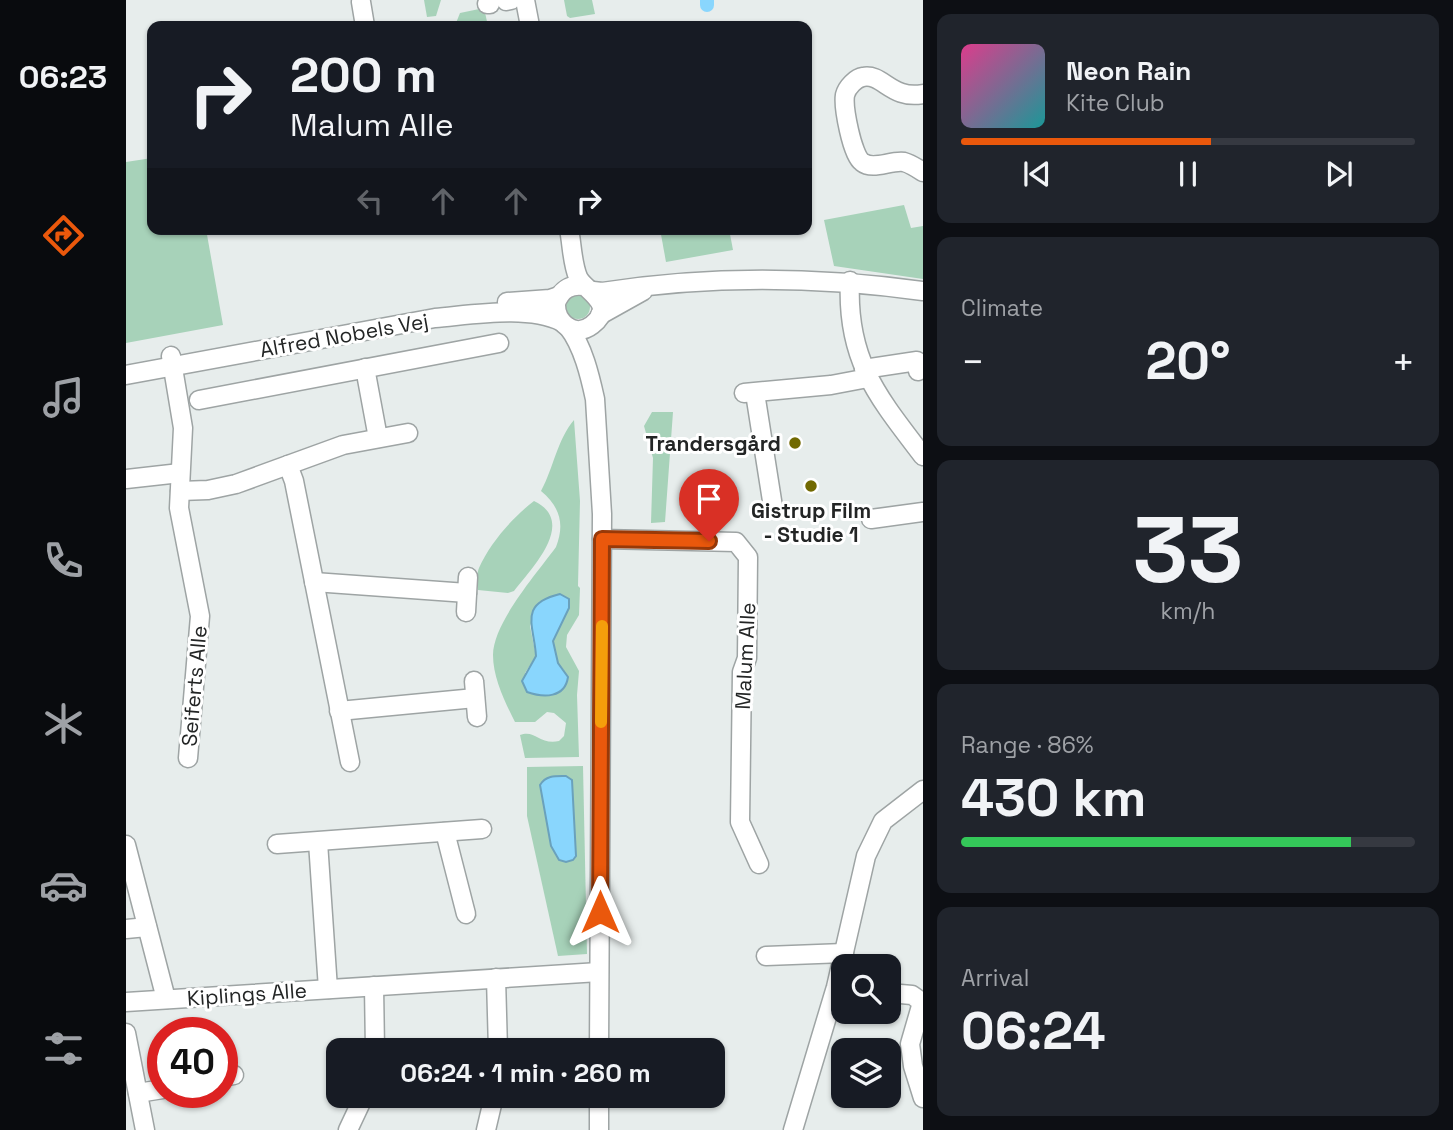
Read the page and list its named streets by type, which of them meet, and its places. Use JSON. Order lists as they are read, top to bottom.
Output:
{
  "streets": {
    "street": [
      "Alfred Nobels Vej",
      "Malum Alle",
      "Seiferts Alle",
      "Kiplings Alle"
    ]
  },
  "crossings": [
    ["Alfred Nobels Vej", "Seiferts Alle"]
  ],
  "places": ["Trandersgård", "Gistrup Film - Studie 1"],
  "page": {
    "tabs": "06:23",
    "turn": ["200 m", "Malum Alle"],
    "song": ["Neon Rain", "Kite Club"],
    "tile": [
      "Climate",
      ["33", "km/h"],
      ["Range · 86%", "430 km"],
      ["Arrival", "06:24"]
    ],
    "heat": ["−", "20°", "+"],
    "limit": "40",
    "trip": "06:24 · 1 min · 260 m"
  }
}
